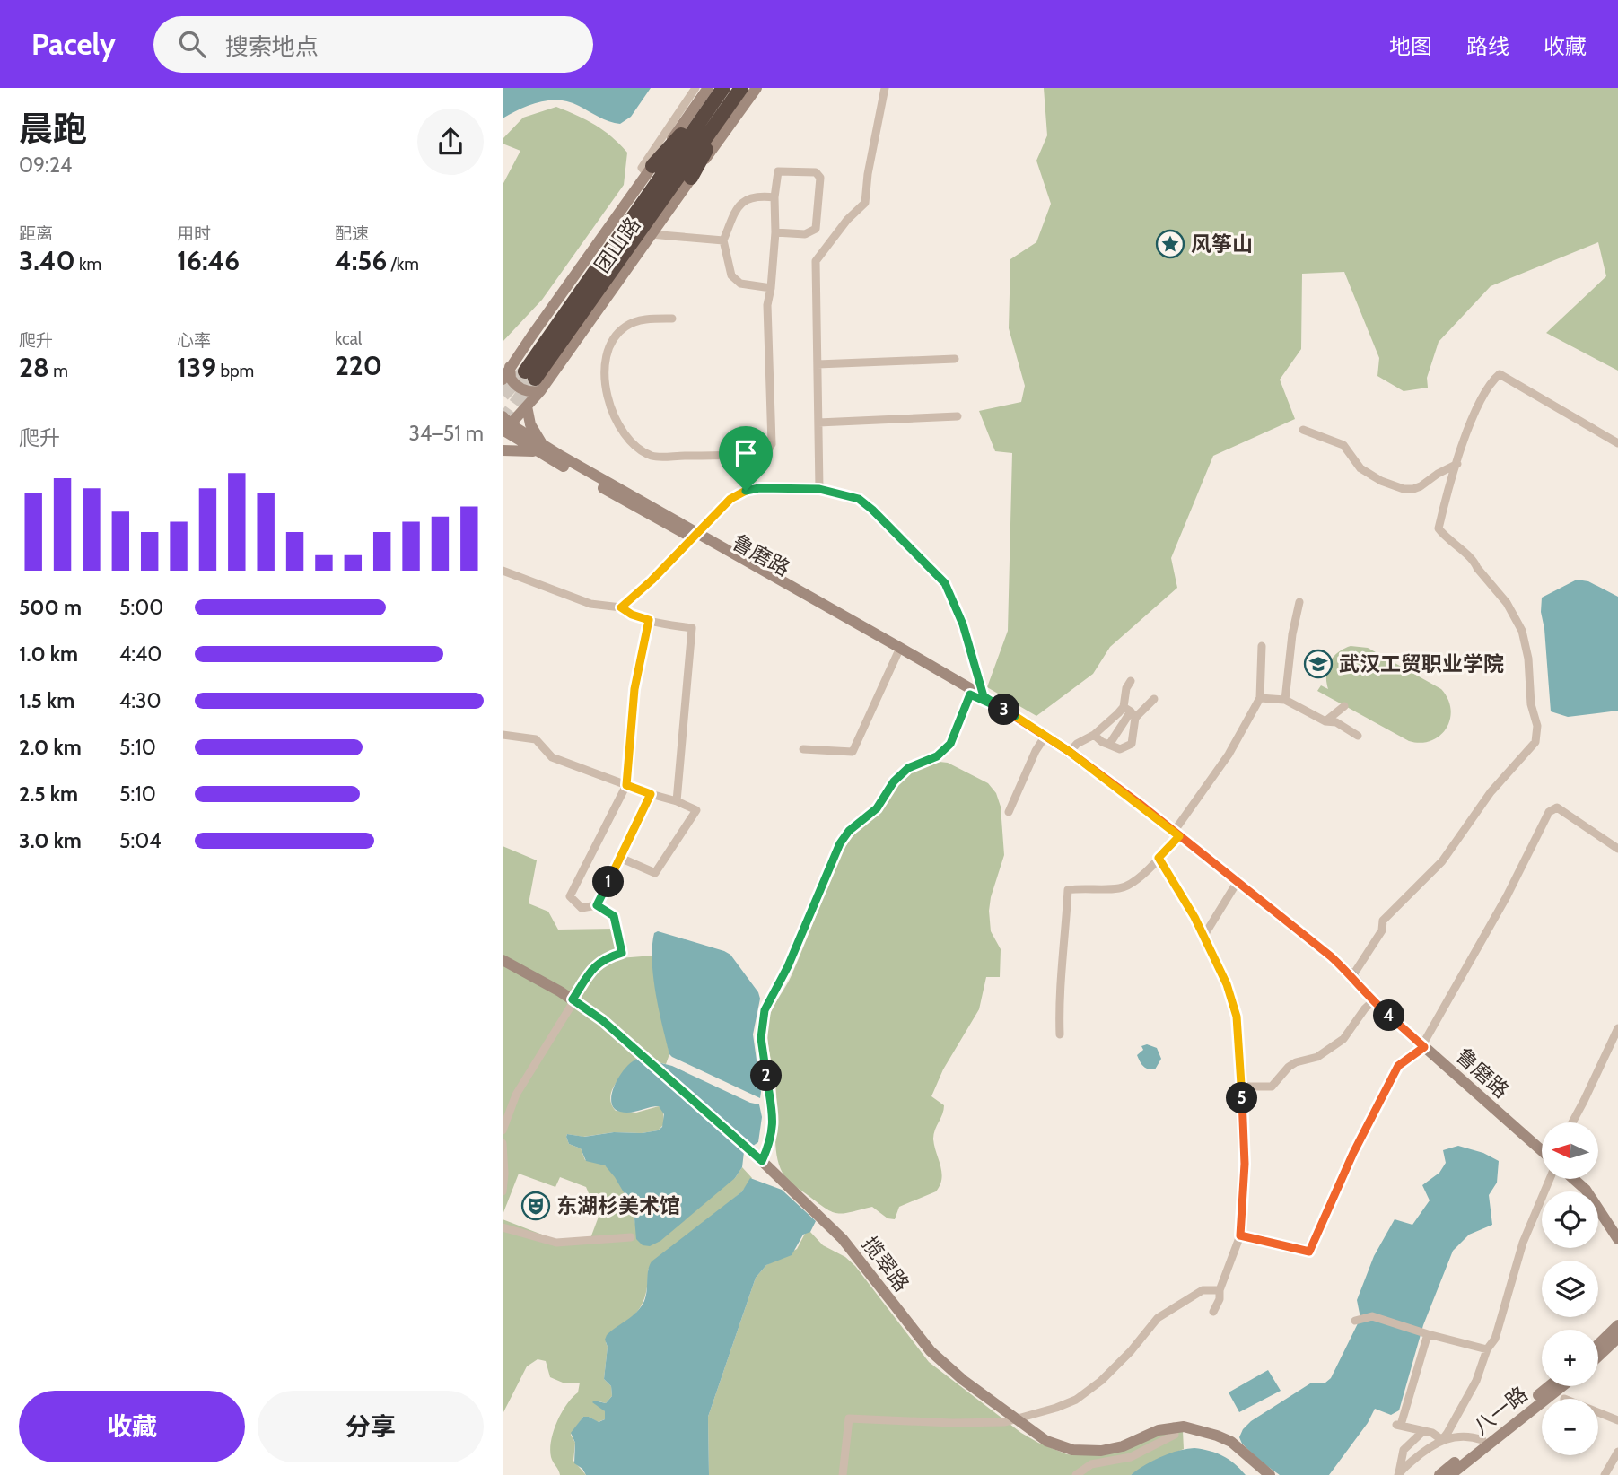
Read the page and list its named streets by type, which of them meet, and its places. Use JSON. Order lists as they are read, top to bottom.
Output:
{
  "streets": {
    "highway": ["团山路"],
    "street": ["鲁磨路", "揽翠路", "八一路"]
  },
  "crossings": [
    ["团山路", "鲁磨路"]
  ],
  "places": {
    "place": ["风筝山"],
    "school or university": ["武汉工贸职业学院"],
    "theatre": ["东湖杉美术馆"]
  },
  "north": "left",
  "page": {
    "header": "Pacely",
    "search": "搜索地点",
    "nav": ["地图", "路线", "收藏"],
    "heading": ["晨跑", "09:24"],
    "stats": [
      ["距离", "3.40 km"],
      ["用时", "16:46"],
      ["配速", "4:56 /km"],
      ["爬升", "28 m"],
      ["心率", "139 bpm"],
      ["kcal", "220"]
    ],
    "chart": ["爬升", "34–51 m"],
    "list": [
      {
        "name": "500 m",
        "note": "5:00"
      },
      {
        "name": "1.0 km",
        "note": "4:40"
      },
      {
        "name": "1.5 km",
        "note": "4:30"
      },
      {
        "name": "2.0 km",
        "note": "5:10"
      },
      {
        "name": "2.5 km",
        "note": "5:10"
      },
      {
        "name": "3.0 km",
        "note": "5:04"
      }
    ],
    "pins": [
      "3",
      "1",
      "4",
      "2",
      "5"
    ],
    "map_buttons": ["+", "−"],
    "buttons": ["收藏", "分享"]
  }
}
